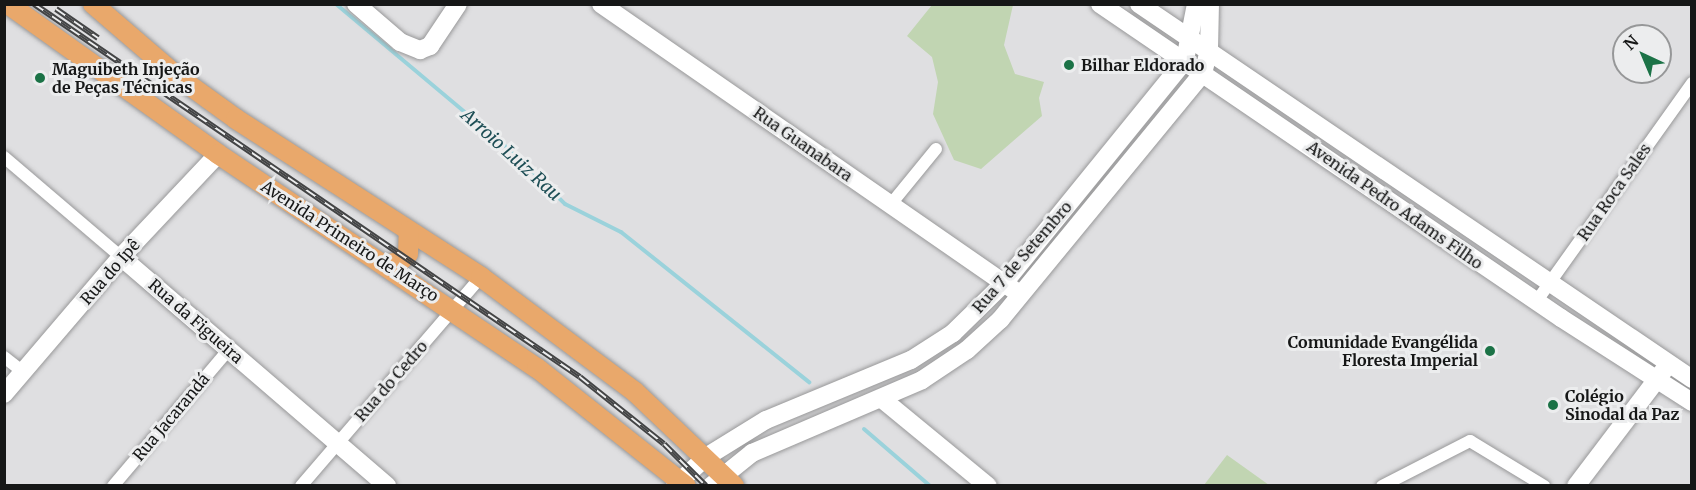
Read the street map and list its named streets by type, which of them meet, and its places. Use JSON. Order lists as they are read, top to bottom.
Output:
{
  "streets": {
    "main road": [
      "Rua Guanabara",
      "Avenida Pedro Adams Filho",
      "Avenida Primeiro de Março",
      "Rua 7 de Setembro",
      "Rua do Ipê",
      "Rua da Figueira"
    ],
    "street": ["Rua Roca Sales", "Rua do Cedro", "Rua Jacarandá"]
  },
  "crossings": [
    ["Rua Guanabara", "Rua 7 de Setembro"],
    ["Rua Roca Sales", "Avenida Pedro Adams Filho"],
    ["Avenida Pedro Adams Filho", "Rua 7 de Setembro"],
    ["Avenida Primeiro de Março", "Rua 7 de Setembro"],
    ["Avenida Primeiro de Março", "Rua do Ipê"],
    ["Avenida Primeiro de Março", "Rua do Cedro"],
    ["Rua do Ipê", "Rua da Figueira"],
    ["Rua da Figueira", "Rua do Cedro"],
    ["Rua da Figueira", "Rua Jacarandá"]
  ],
  "water": ["Arroio Luiz Rau"],
  "places": [
    "Bilhar Eldorado",
    "Maguibeth Injeção de Peças Técnicas",
    "Comunidade Evangélida Floresta Imperial",
    "Colégio Sinodal da Paz"
  ],
  "north": "top left"
}
